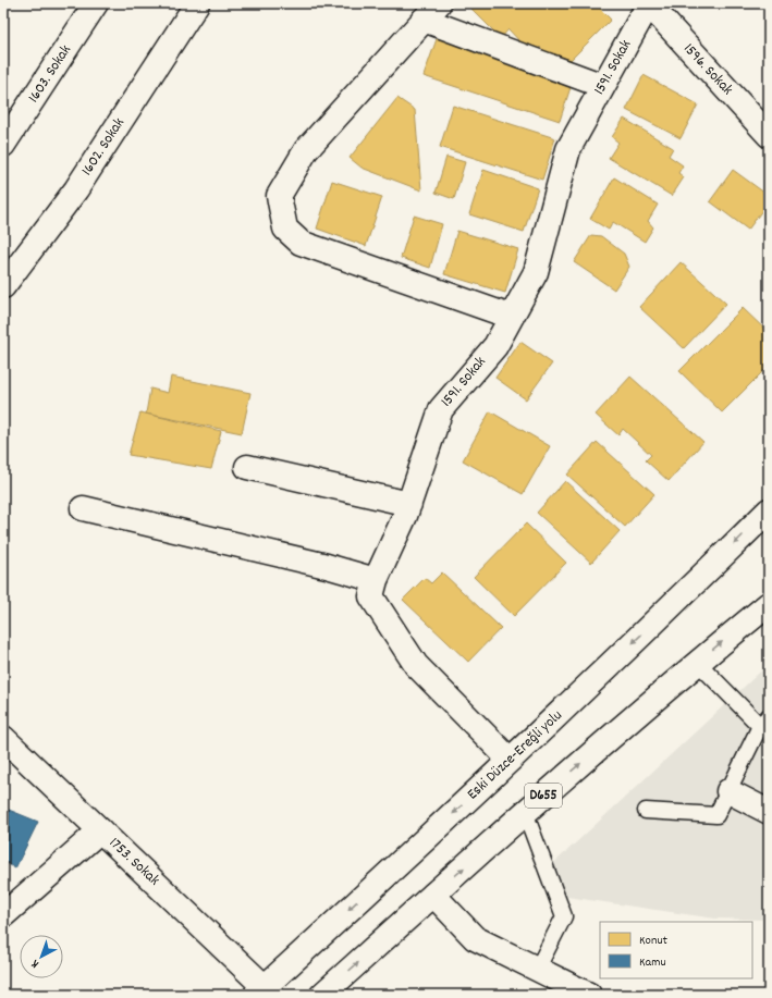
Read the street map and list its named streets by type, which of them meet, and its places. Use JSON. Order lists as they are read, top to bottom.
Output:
{
  "streets": {
    "street": [
      "1591. Sokak",
      "1596. Sokak",
      "1603. Sokak",
      "1602. Sokak",
      "Eski Düzce-Ereğli yolu",
      "D655",
      "1753. Sokak"
    ]
  },
  "crossings": [
    ["1591. Sokak", "1596. Sokak"],
    ["1591. Sokak", "Eski Düzce-Ereğli yolu"],
    ["Eski Düzce-Ereğli yolu", "1753. Sokak"]
  ],
  "legend": ["Konut", "Kamu"],
  "north": "bottom left"
}
